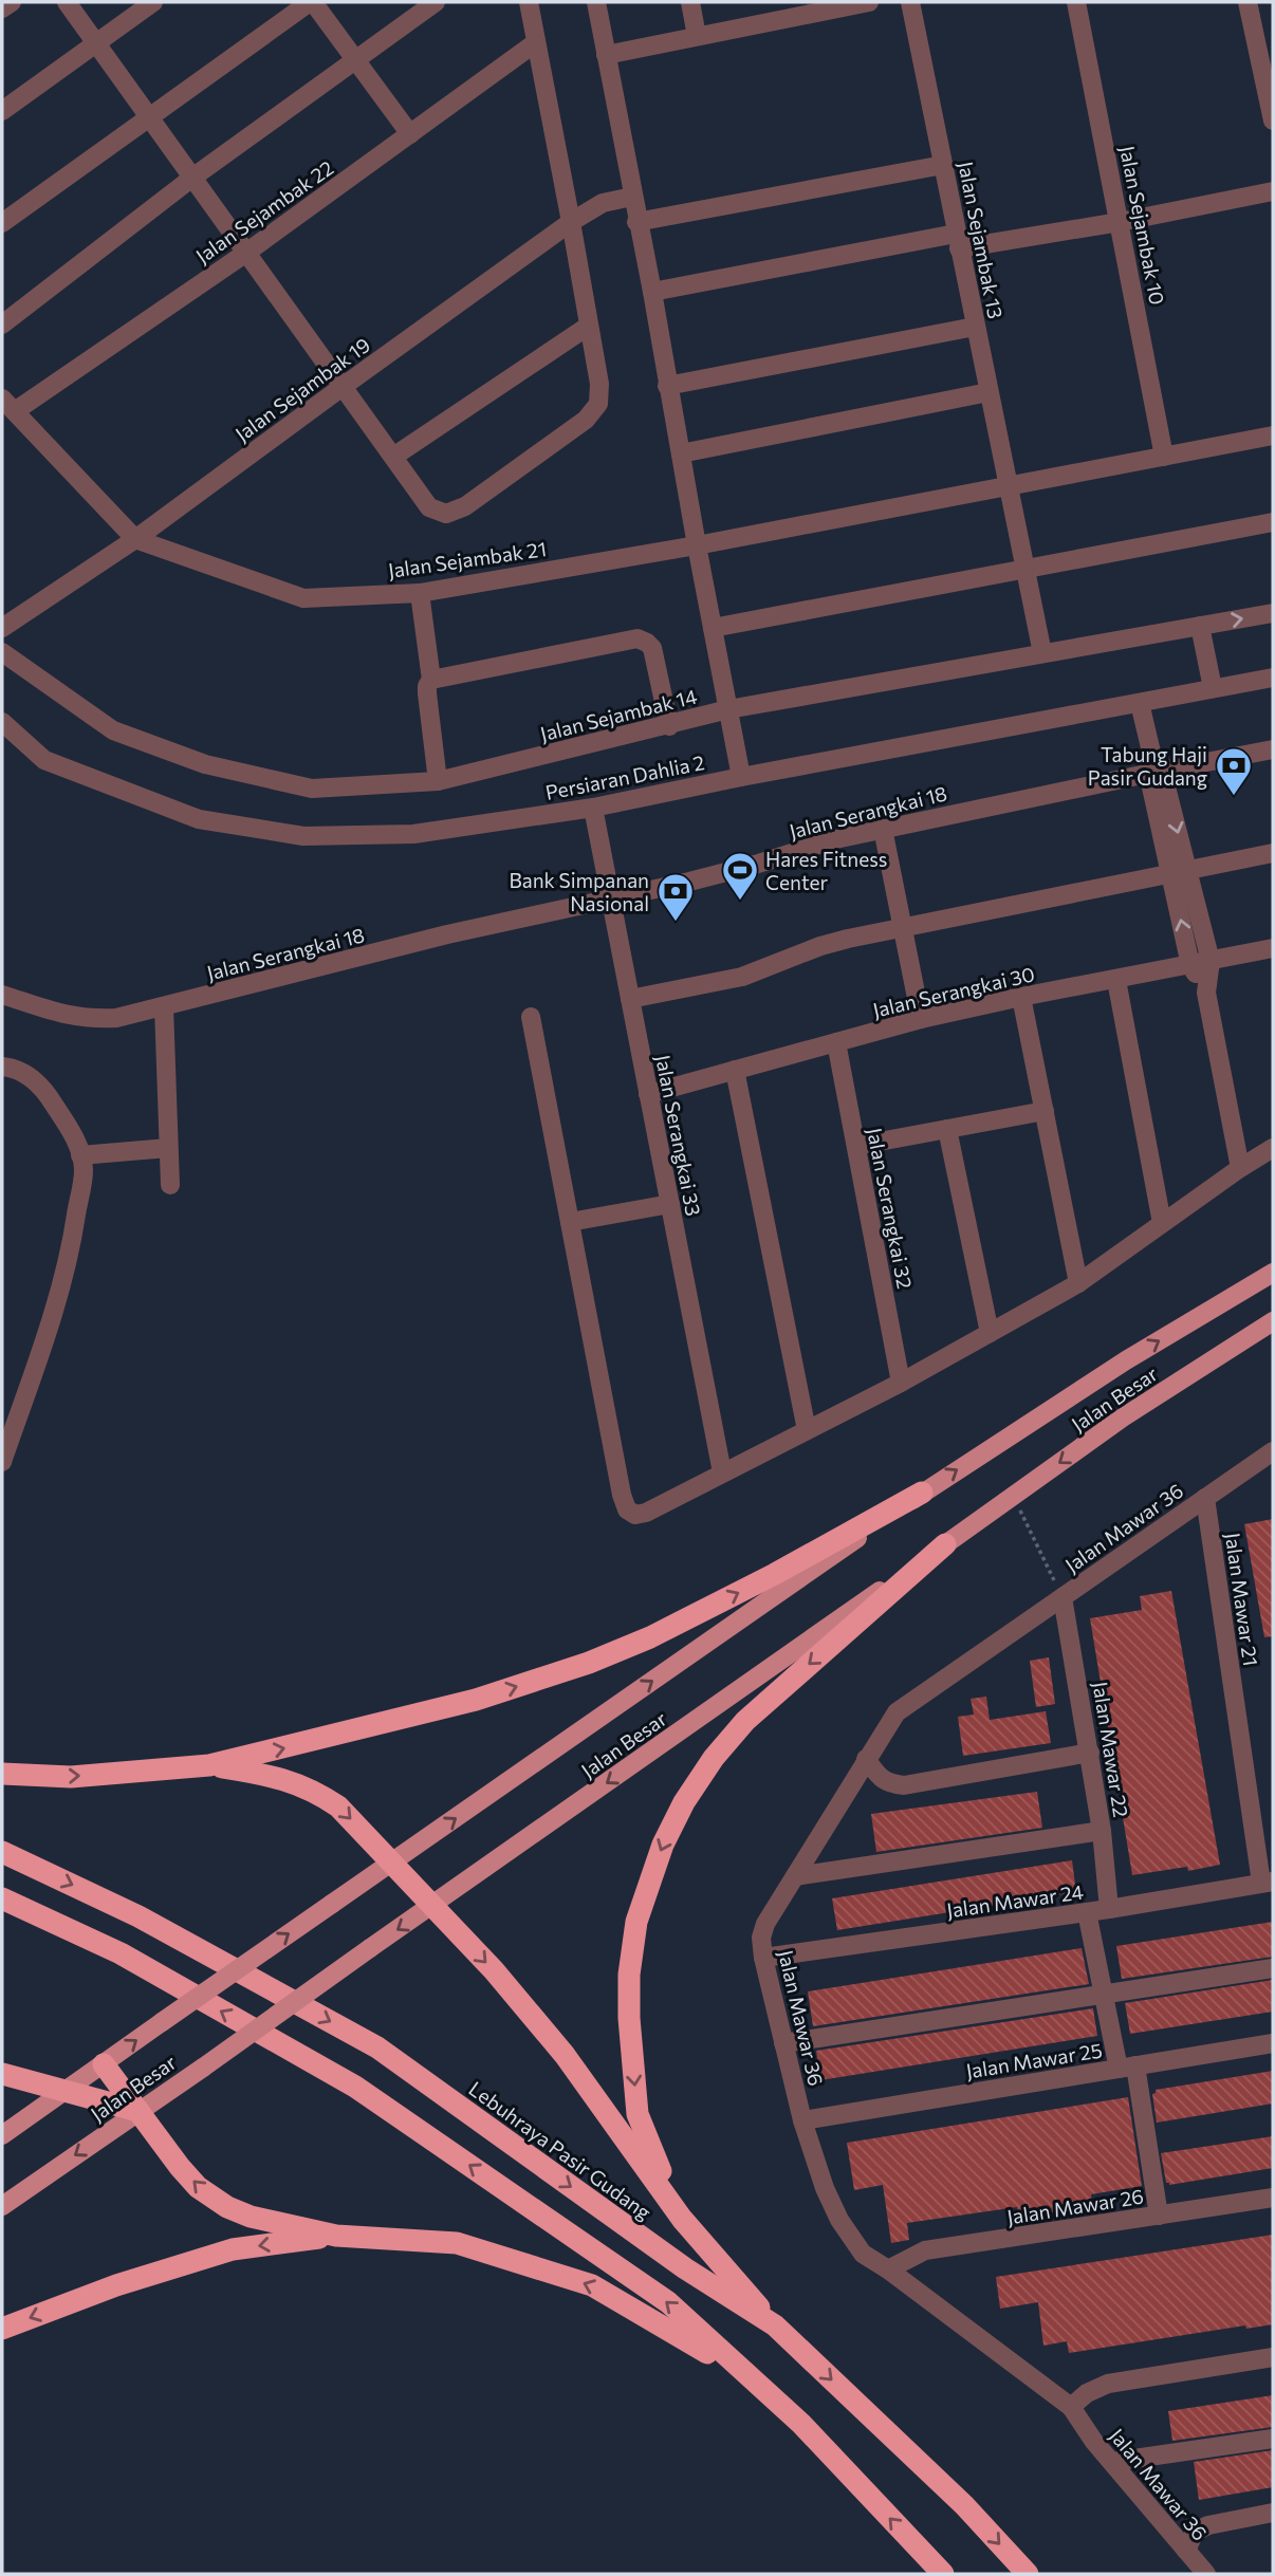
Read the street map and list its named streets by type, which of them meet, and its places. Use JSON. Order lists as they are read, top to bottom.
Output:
{
  "streets": {
    "highway": ["Lebuhraya Pasir Gudang"],
    "main road": ["Jalan Besar"],
    "street": [
      "Jalan Sejambak 22",
      "Jalan Sejambak 10",
      "Jalan Sejambak 13",
      "Jalan Sejambak 19",
      "Jalan Sejambak 21",
      "Jalan Sejambak 14",
      "Persiaran Dahlia 2",
      "Jalan Serangkai 18",
      "Jalan Serangkai 30",
      "Jalan Serangkai 33",
      "Jalan Serangkai 32",
      "Jalan Mawar 36",
      "Jalan Mawar 21",
      "Jalan Mawar 22",
      "Jalan Mawar 24",
      "Jalan Mawar 25",
      "Jalan Mawar 26"
    ]
  },
  "crossings": [
    ["Jalan Sejambak 22", "Jalan Sejambak 21"],
    ["Jalan Sejambak 13", "Jalan Sejambak 14"],
    ["Jalan Sejambak 19", "Jalan Sejambak 21"],
    ["Persiaran Dahlia 2", "Jalan Serangkai 33"],
    ["Jalan Serangkai 18", "Jalan Serangkai 33"],
    ["Jalan Serangkai 30", "Jalan Serangkai 33"],
    ["Jalan Serangkai 30", "Jalan Serangkai 32"],
    ["Jalan Mawar 36", "Jalan Mawar 21"],
    ["Jalan Mawar 36", "Jalan Mawar 22"],
    ["Jalan Mawar 36", "Jalan Mawar 24"],
    ["Jalan Mawar 36", "Jalan Mawar 25"],
    ["Jalan Mawar 36", "Jalan Mawar 26"],
    ["Jalan Mawar 21", "Jalan Mawar 24"],
    ["Jalan Mawar 22", "Jalan Mawar 24"]
  ],
  "places": {
    "bank": ["Tabung Haji Pasir Gudang", "Bank Simpanan Nasional"],
    "sports": ["Hares Fitness Center"]
  }
}
